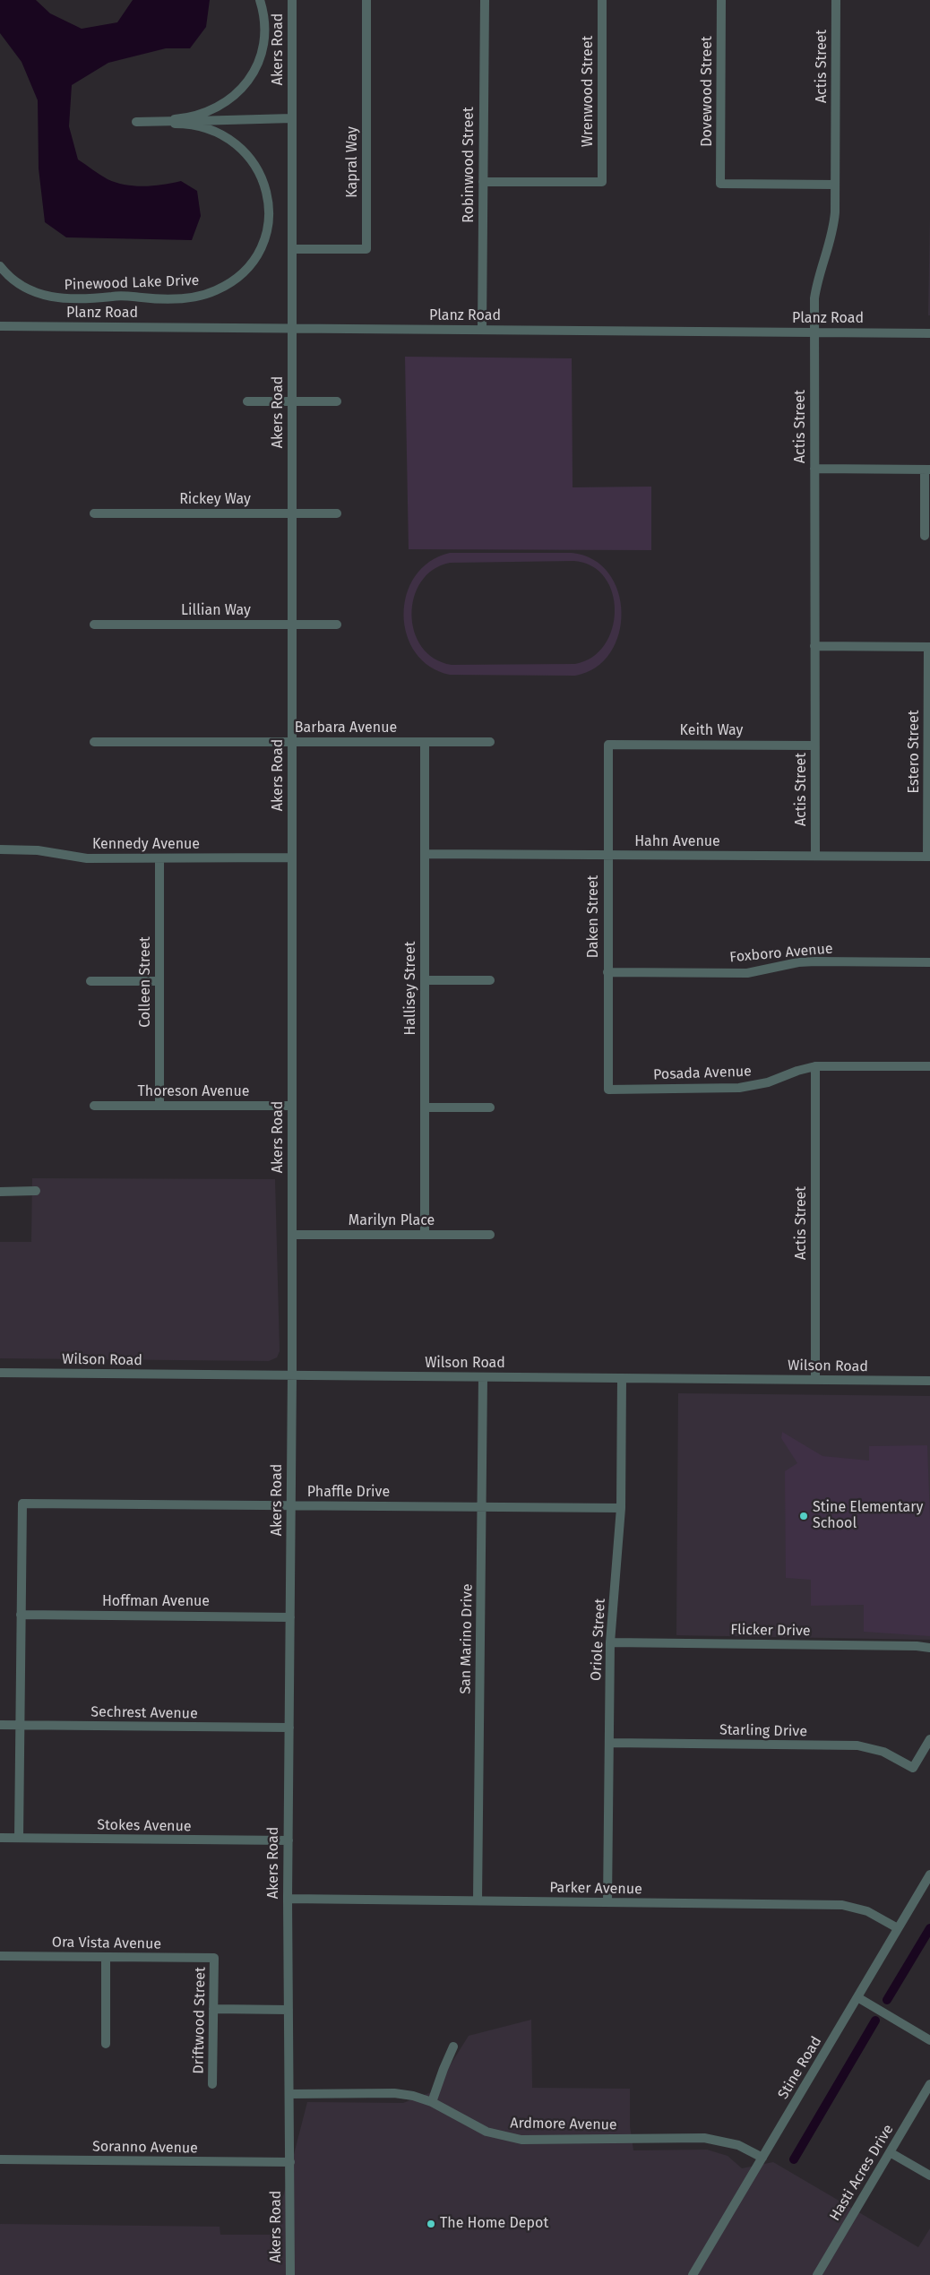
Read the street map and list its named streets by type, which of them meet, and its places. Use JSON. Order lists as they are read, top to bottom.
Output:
{
  "streets": {
    "street": [
      "Akers Road",
      "Actis Street",
      "Wrenwood Street",
      "Dovewood Street",
      "Kapral Way",
      "Robinwood Street",
      "Pinewood Lake Drive",
      "Planz Road",
      "Rickey Way",
      "Lillian Way",
      "Barbara Avenue",
      "Keith Way",
      "Estero Street",
      "Hahn Avenue",
      "Kennedy Avenue",
      "Daken Street",
      "Foxboro Avenue",
      "Colleen Street",
      "Hallisey Street",
      "Posada Avenue",
      "Thoreson Avenue",
      "Marilyn Place",
      "Wilson Road",
      "Phaffle Drive",
      "Hoffman Avenue",
      "Flicker Drive",
      "San Marino Drive",
      "Oriole Street",
      "Sechrest Avenue",
      "Starling Drive",
      "Stokes Avenue",
      "Parker Avenue",
      "Ora Vista Avenue",
      "Driftwood Street",
      "Stine Road",
      "Ardmore Avenue",
      "Soranno Avenue",
      "Hasti Acres Drive"
    ]
  },
  "crossings": [
    ["Akers Road", "Kapral Way"],
    ["Akers Road", "Pinewood Lake Drive"],
    ["Akers Road", "Planz Road"],
    ["Akers Road", "Rickey Way"],
    ["Akers Road", "Lillian Way"],
    ["Akers Road", "Barbara Avenue"],
    ["Akers Road", "Kennedy Avenue"],
    ["Akers Road", "Thoreson Avenue"],
    ["Akers Road", "Marilyn Place"],
    ["Akers Road", "Wilson Road"],
    ["Akers Road", "Phaffle Drive"],
    ["Akers Road", "Hoffman Avenue"],
    ["Akers Road", "Sechrest Avenue"],
    ["Akers Road", "Stokes Avenue"],
    ["Akers Road", "Parker Avenue"],
    ["Akers Road", "Ardmore Avenue"],
    ["Akers Road", "Soranno Avenue"],
    ["Actis Street", "Dovewood Street"],
    ["Actis Street", "Planz Road"],
    ["Actis Street", "Keith Way"],
    ["Actis Street", "Hahn Avenue"],
    ["Actis Street", "Posada Avenue"],
    ["Actis Street", "Wilson Road"],
    ["Wrenwood Street", "Robinwood Street"],
    ["Robinwood Street", "Planz Road"],
    ["Barbara Avenue", "Hallisey Street"],
    ["Keith Way", "Daken Street"],
    ["Estero Street", "Hahn Avenue"],
    ["Hahn Avenue", "Daken Street"],
    ["Hahn Avenue", "Hallisey Street"],
    ["Kennedy Avenue", "Colleen Street"],
    ["Daken Street", "Foxboro Avenue"],
    ["Daken Street", "Posada Avenue"],
    ["Colleen Street", "Thoreson Avenue"],
    ["Hallisey Street", "Marilyn Place"],
    ["Wilson Road", "San Marino Drive"],
    ["Wilson Road", "Oriole Street"],
    ["Phaffle Drive", "Hoffman Avenue"],
    ["Phaffle Drive", "San Marino Drive"],
    ["Phaffle Drive", "Oriole Street"],
    ["Flicker Drive", "Oriole Street"],
    ["San Marino Drive", "Parker Avenue"],
    ["Oriole Street", "Starling Drive"],
    ["Oriole Street", "Parker Avenue"],
    ["Parker Avenue", "Stine Road"],
    ["Ora Vista Avenue", "Driftwood Street"],
    ["Stine Road", "Ardmore Avenue"]
  ],
  "places": ["Stine Elementary School", "The Home Depot"]
}
